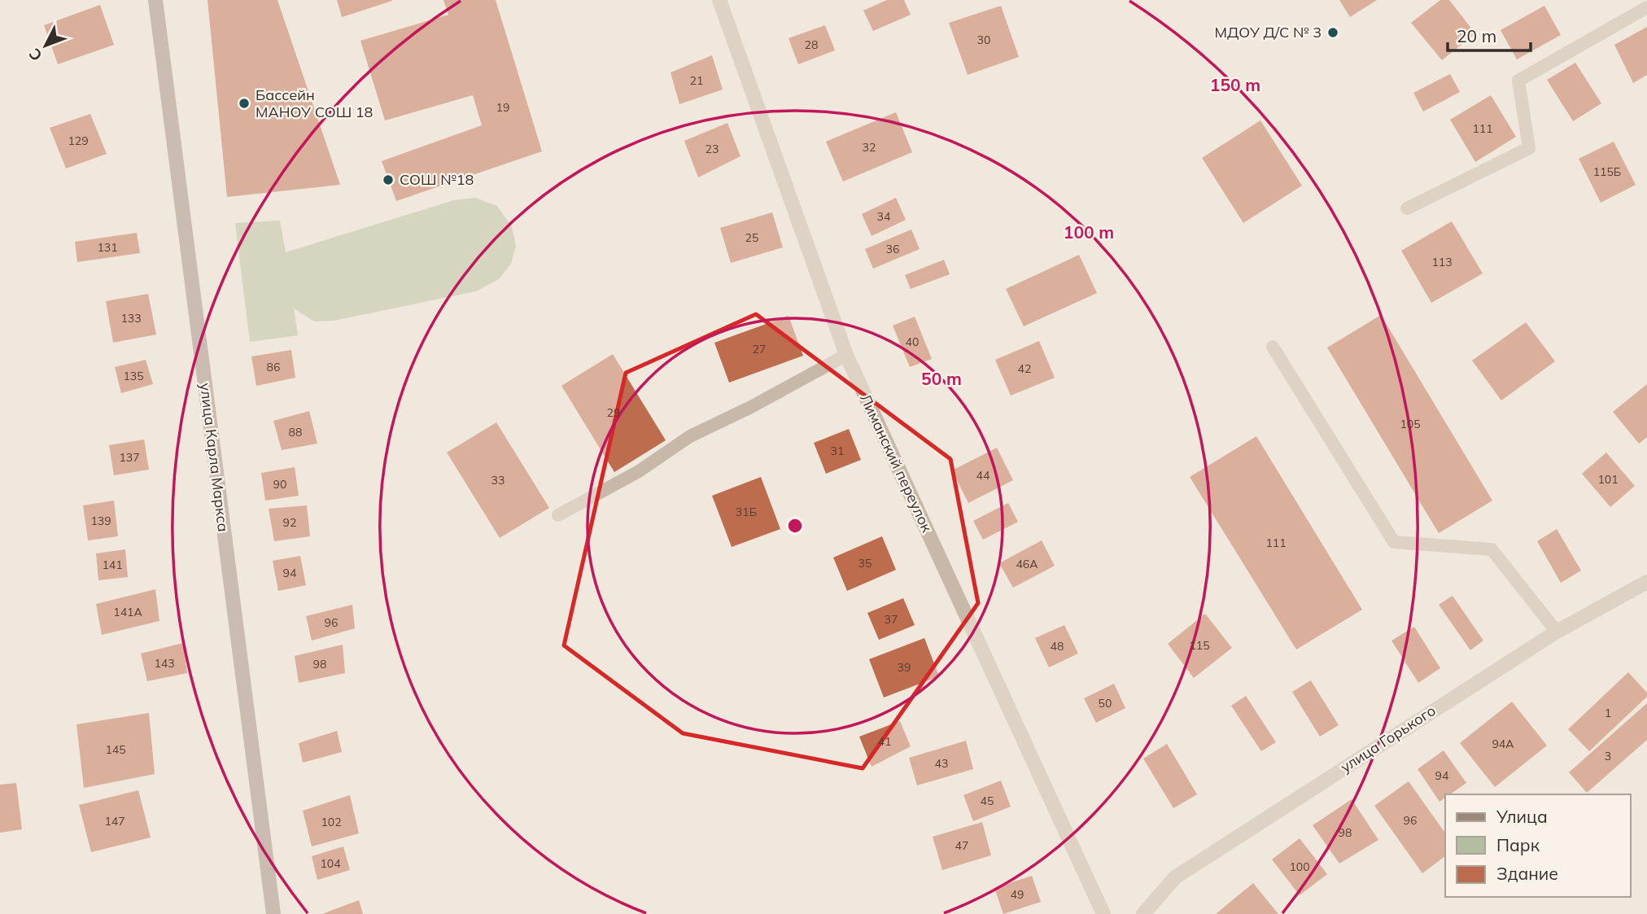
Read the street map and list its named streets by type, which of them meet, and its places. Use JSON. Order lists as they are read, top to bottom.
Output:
{
  "streets": {
    "main road": ["улица Карла Маркса"],
    "street": ["Лиманский переулок", "улица Горького"]
  },
  "places": ["МДОУ Д/С № 3", "Бассейн МАНОУ СОШ 18", "СОШ №18"],
  "house_numbers": [
    "30",
    "28",
    "21",
    "19",
    "111",
    "129",
    "32",
    "23",
    "115Б",
    "34",
    "25",
    "131",
    "36",
    "113",
    "133",
    "40",
    "27",
    "86",
    "42",
    "135",
    "29",
    "105",
    "88",
    "31",
    "137",
    "44",
    "101",
    "33",
    "90",
    "31Б",
    "139",
    "92",
    "111",
    "35",
    "46А",
    "141",
    "94",
    "141А",
    "37",
    "96",
    "115",
    "48",
    "143",
    "98",
    "39",
    "50",
    "1",
    "41",
    "94А",
    "145",
    "3",
    "43",
    "94",
    "45",
    "96",
    "147",
    "102",
    "98",
    "47",
    "104",
    "100",
    "49"
  ],
  "legend": ["Улица", "Парк", "Здание"],
  "scale_bar": "20 m",
  "north": "bottom left",
  "rings": ["150 m", "100 m", "50 m"]
}
